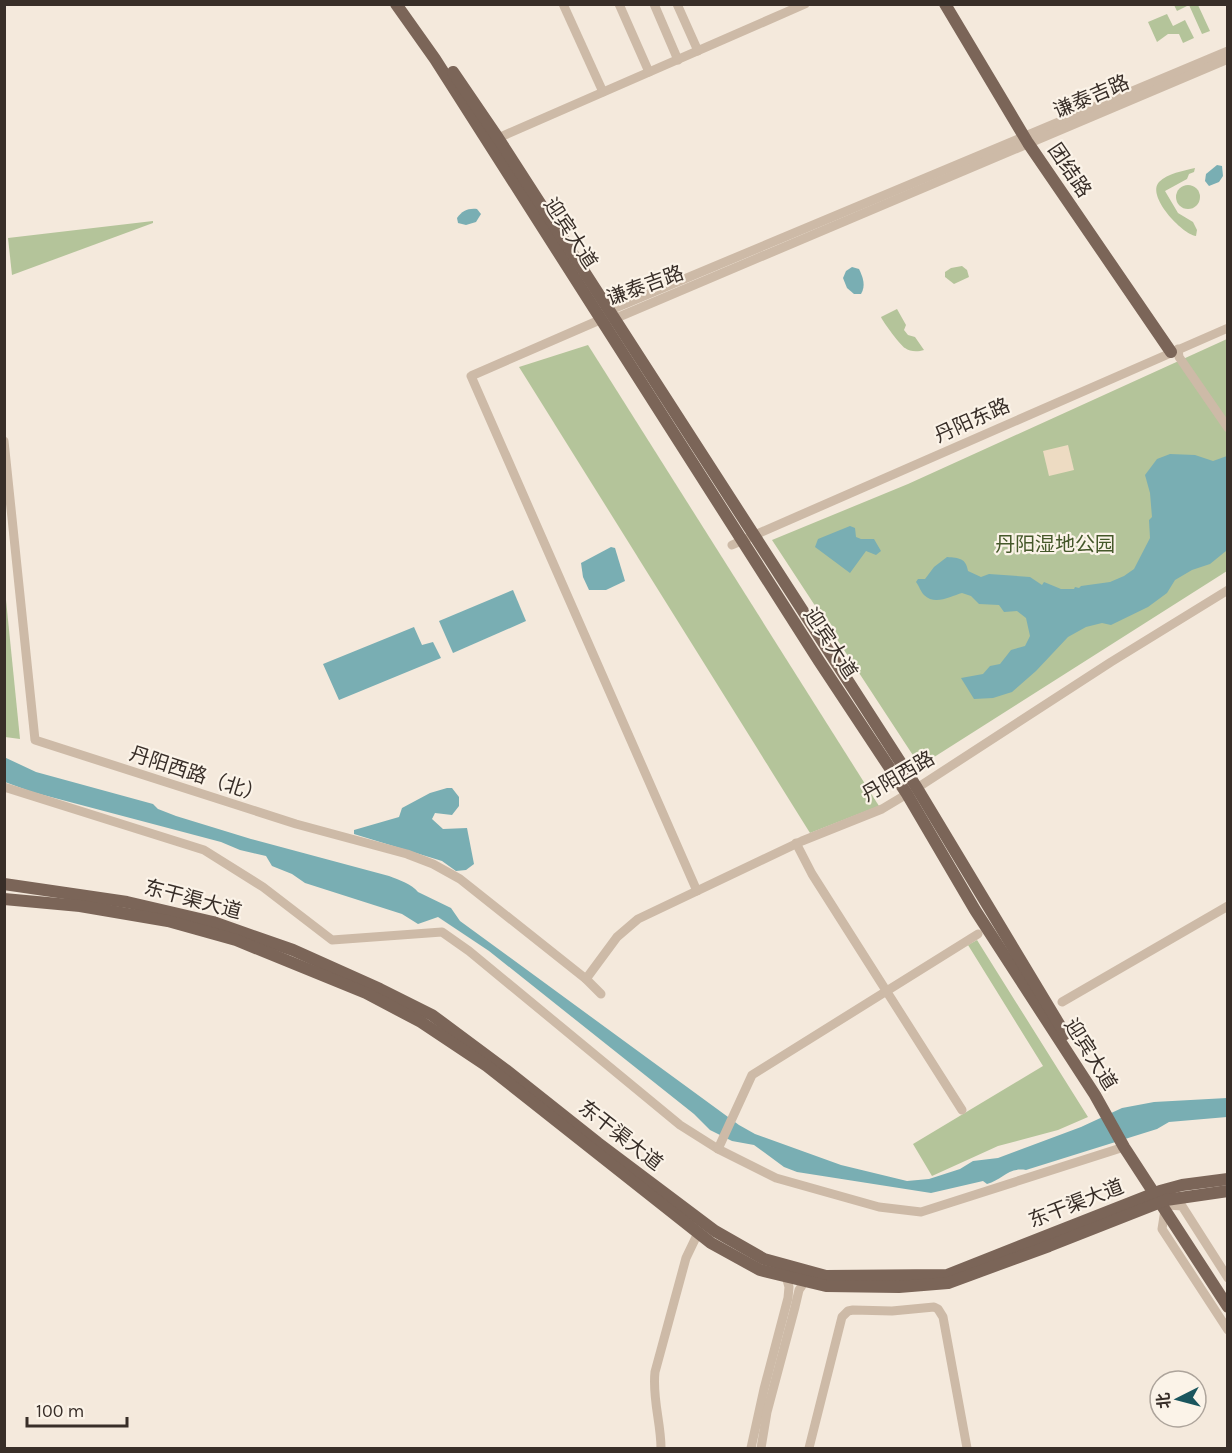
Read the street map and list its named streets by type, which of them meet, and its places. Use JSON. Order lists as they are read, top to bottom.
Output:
{
  "streets": {
    "main road": ["团结路", "迎宾大道", "东干渠大道"],
    "street": [
      "谦泰吉路",
      "丹阳东路",
      "丹阳西路（北）",
      "丹阳西路"
    ]
  },
  "crossings": [
    ["谦泰吉路", "团结路"],
    ["谦泰吉路", "迎宾大道"],
    ["谦泰吉路", "丹阳西路"],
    ["团结路", "丹阳东路"],
    ["迎宾大道", "丹阳东路"],
    ["迎宾大道", "丹阳西路"],
    ["迎宾大道", "东干渠大道"],
    ["丹阳西路（北）", "丹阳西路"]
  ],
  "parks": ["丹阳湿地公园"],
  "scale_bar": "100 m",
  "north": "left"
}
